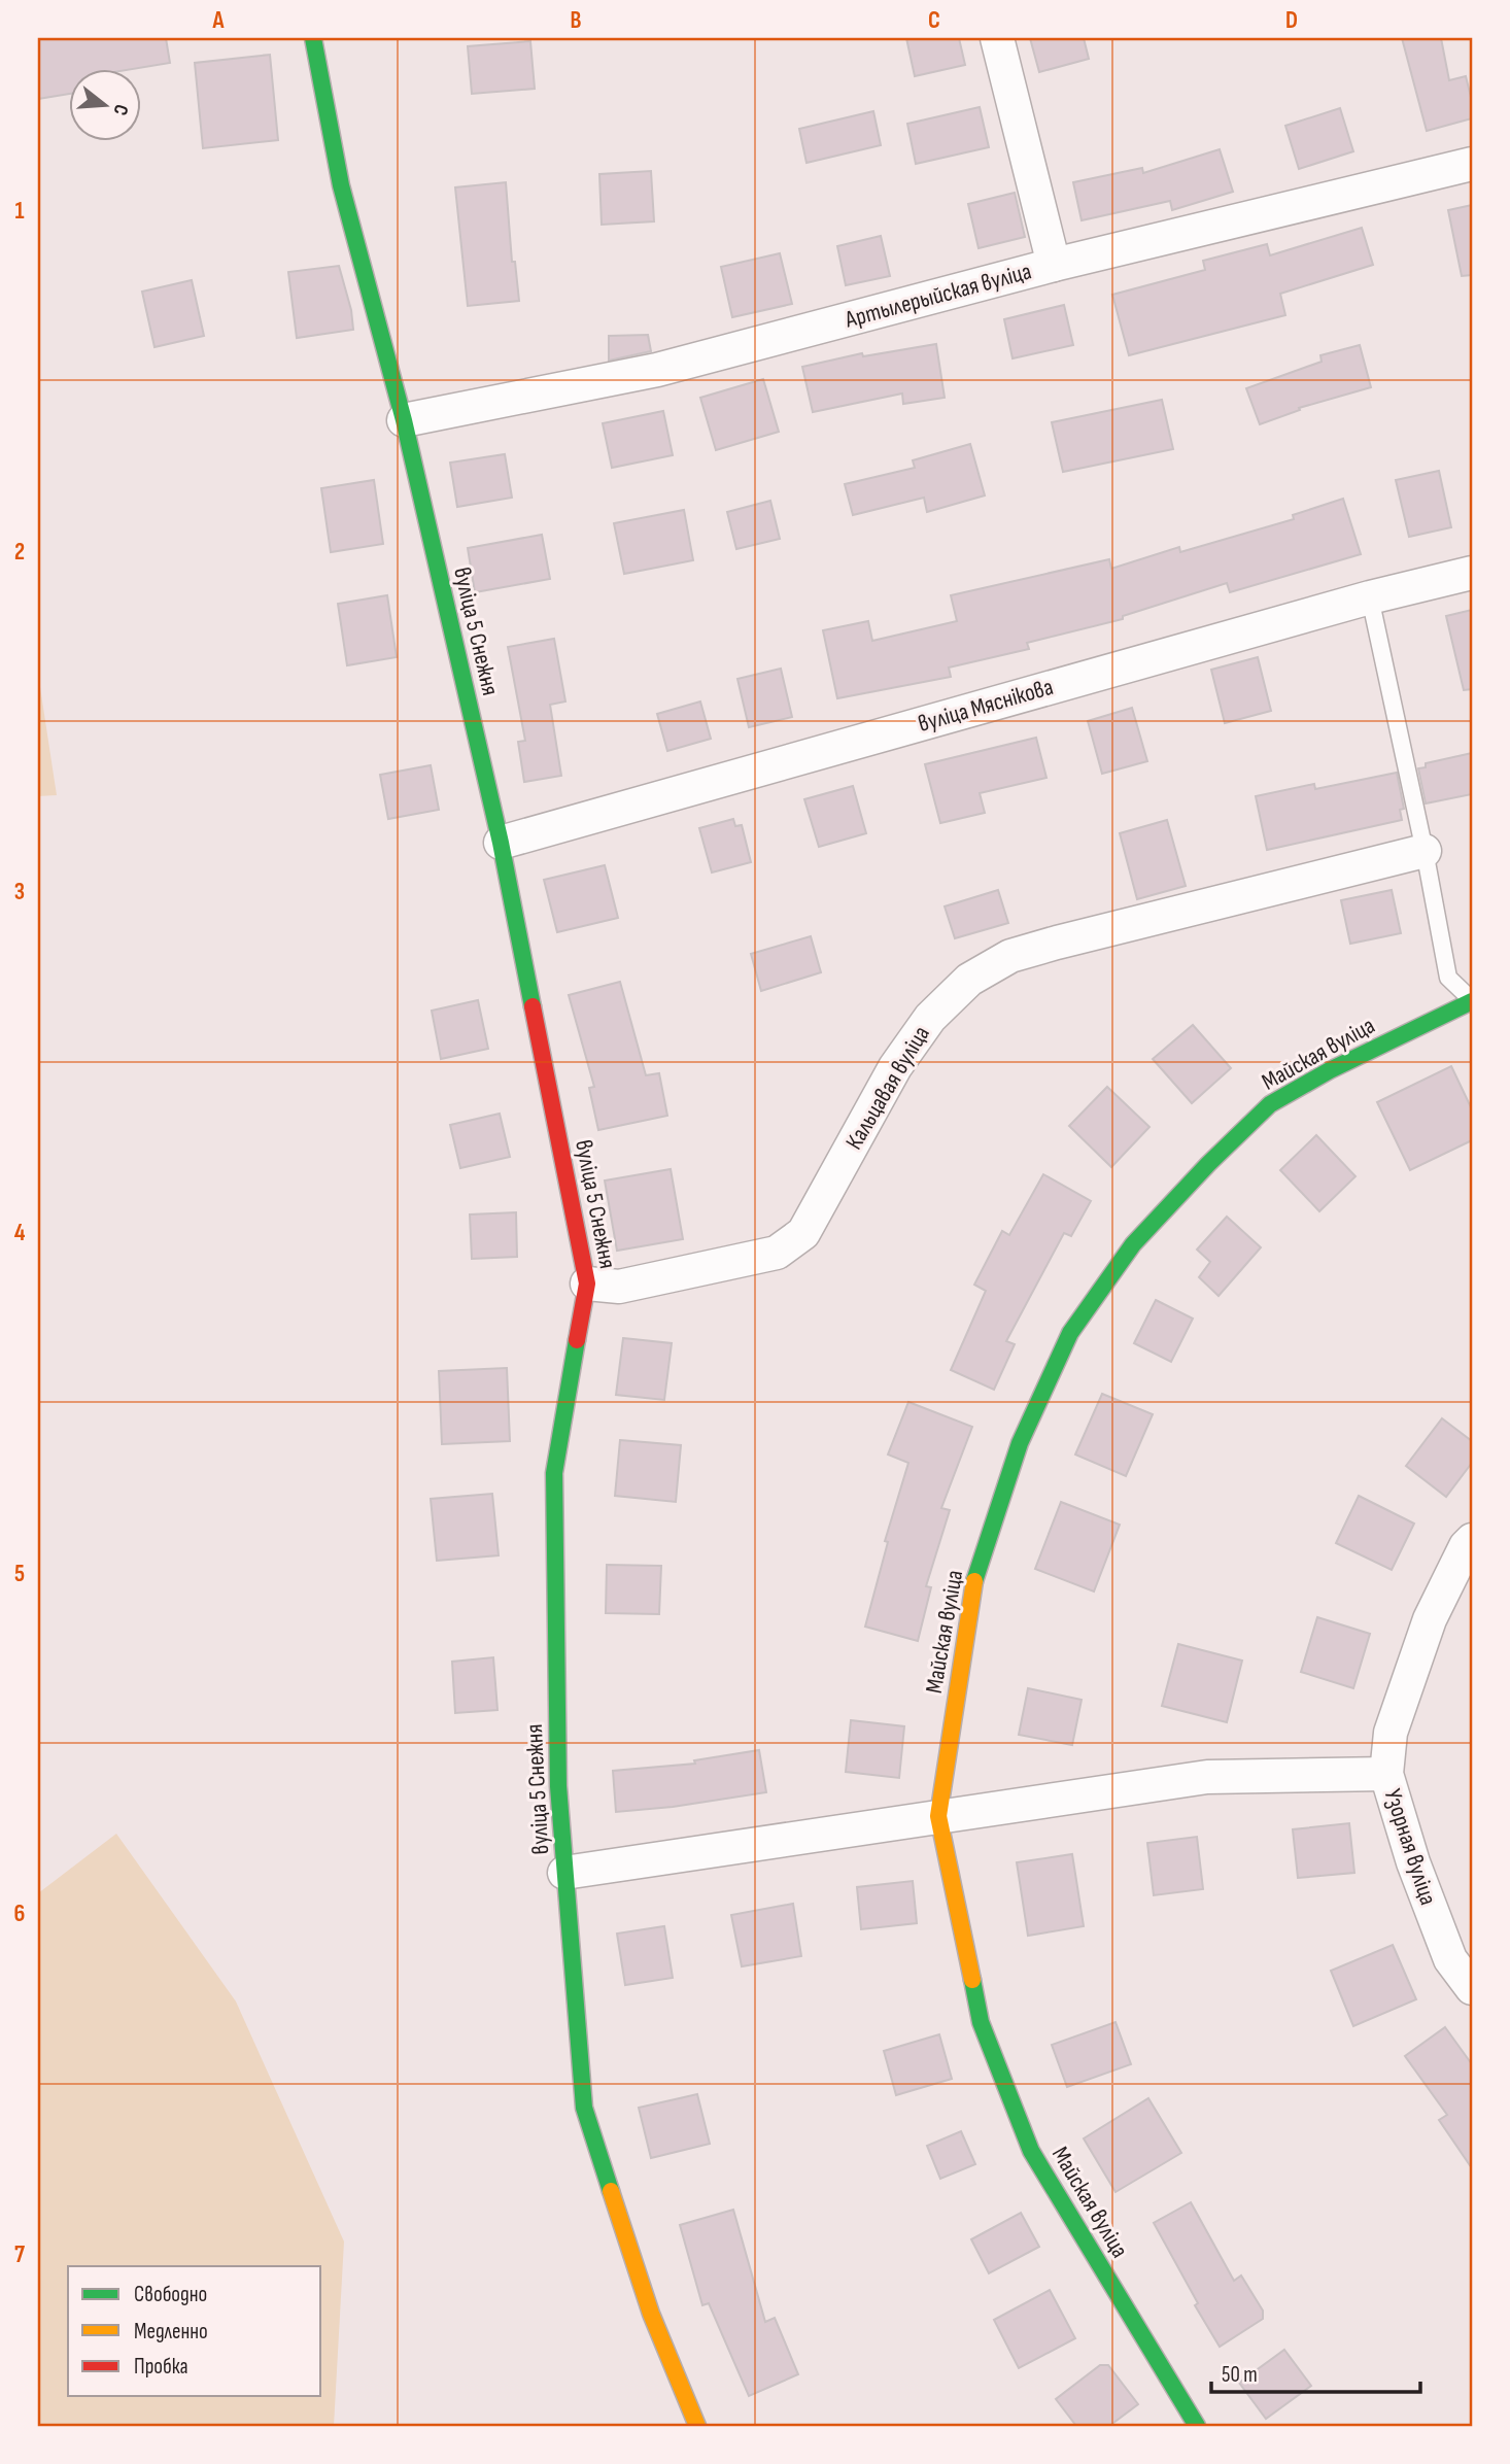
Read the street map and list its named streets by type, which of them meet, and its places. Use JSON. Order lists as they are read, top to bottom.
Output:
{
  "streets": {
    "street": [
      "Артылерыйская вуліца",
      "вуліца 5 Снежня",
      "вуліца Мяснікова",
      "Майская вуліца",
      "Кальцавая вуліца",
      "Узорная вуліца"
    ]
  },
  "crossings": [
    ["Артылерыйская вуліца", "вуліца 5 Снежня"],
    ["вуліца 5 Снежня", "вуліца Мяснікова"],
    ["вуліца 5 Снежня", "Кальцавая вуліца"]
  ],
  "legend": ["Свободно", "Медленно", "Пробка"],
  "scale_bar": "50 m",
  "north": "right",
  "grid": {
    "columns": [
      "A",
      "B",
      "C",
      "D"
    ],
    "rows": [
      "1",
      "2",
      "3",
      "4",
      "5",
      "6",
      "7"
    ]
  }
}
